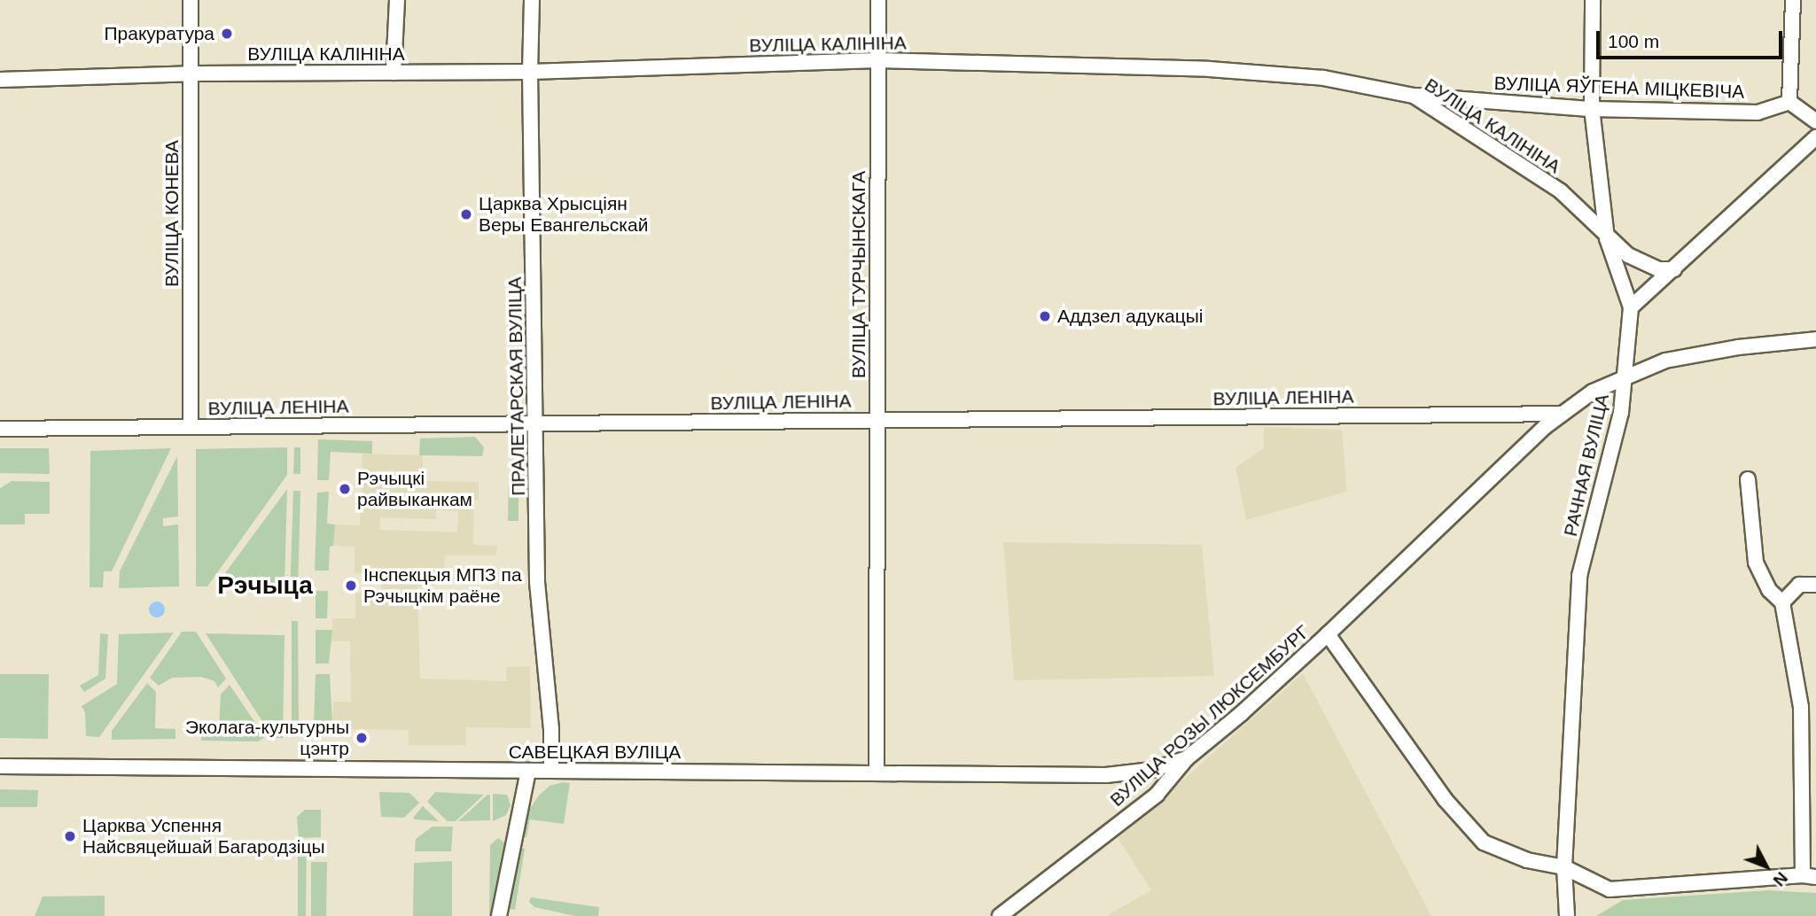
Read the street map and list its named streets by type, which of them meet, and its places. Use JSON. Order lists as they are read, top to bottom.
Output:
{
  "streets": {
    "street": [
      "ВУЛІЦА КАЛІНІНА",
      "ВУЛІЦА ЯЎГЕНА МІЦКЕВІЧА",
      "ВУЛІЦА КОНЕВА",
      "ВУЛІЦА ТУРЧЫНСКАГА",
      "ПРАЛЕТАРСКАЯ ВУЛІЦА",
      "ВУЛІЦА ЛЕНІНА",
      "РАЧНАЯ ВУЛІЦА",
      "ВУЛІЦА РОЗЫ ЛЮКСЕМБУРГ",
      "САВЕЦКАЯ ВУЛІЦА"
    ]
  },
  "crossings": [
    ["ВУЛІЦА КАЛІНІНА", "ВУЛІЦА ЯЎГЕНА МІЦКЕВІЧА"],
    ["ВУЛІЦА КАЛІНІНА", "ВУЛІЦА КОНЕВА"],
    ["ВУЛІЦА КАЛІНІНА", "ВУЛІЦА ТУРЧЫНСКАГА"],
    ["ВУЛІЦА КАЛІНІНА", "ПРАЛЕТАРСКАЯ ВУЛІЦА"],
    ["ВУЛІЦА КАЛІНІНА", "РАЧНАЯ ВУЛІЦА"],
    ["ВУЛІЦА ЯЎГЕНА МІЦКЕВІЧА", "РАЧНАЯ ВУЛІЦА"],
    ["ВУЛІЦА КОНЕВА", "ВУЛІЦА ЛЕНІНА"],
    ["ВУЛІЦА ТУРЧЫНСКАГА", "ВУЛІЦА ЛЕНІНА"],
    ["ВУЛІЦА ТУРЧЫНСКАГА", "САВЕЦКАЯ ВУЛІЦА"],
    ["ПРАЛЕТАРСКАЯ ВУЛІЦА", "ВУЛІЦА ЛЕНІНА"],
    ["ПРАЛЕТАРСКАЯ ВУЛІЦА", "САВЕЦКАЯ ВУЛІЦА"],
    ["ВУЛІЦА ЛЕНІНА", "ВУЛІЦА РОЗЫ ЛЮКСЕМБУРГ"],
    ["РАЧНАЯ ВУЛІЦА", "ВУЛІЦА РОЗЫ ЛЮКСЕМБУРГ"],
    ["ВУЛІЦА РОЗЫ ЛЮКСЕМБУРГ", "САВЕЦКАЯ ВУЛІЦА"]
  ],
  "districts": ["Рэчыца"],
  "places": [
    "Пракуратура",
    "Царква Хрысціян Веры Евангельскай",
    "Аддзел адукацыі",
    "Рэчыцкі райвыканкам",
    "Інспекцыя МПЗ па Рэчыцкім раёне",
    "Эколага-культурны цэнтр",
    "Царква Успення Найсвяцейшай Багародзіцы"
  ],
  "scale_bar": "100 m",
  "north": "bottom right"
}
